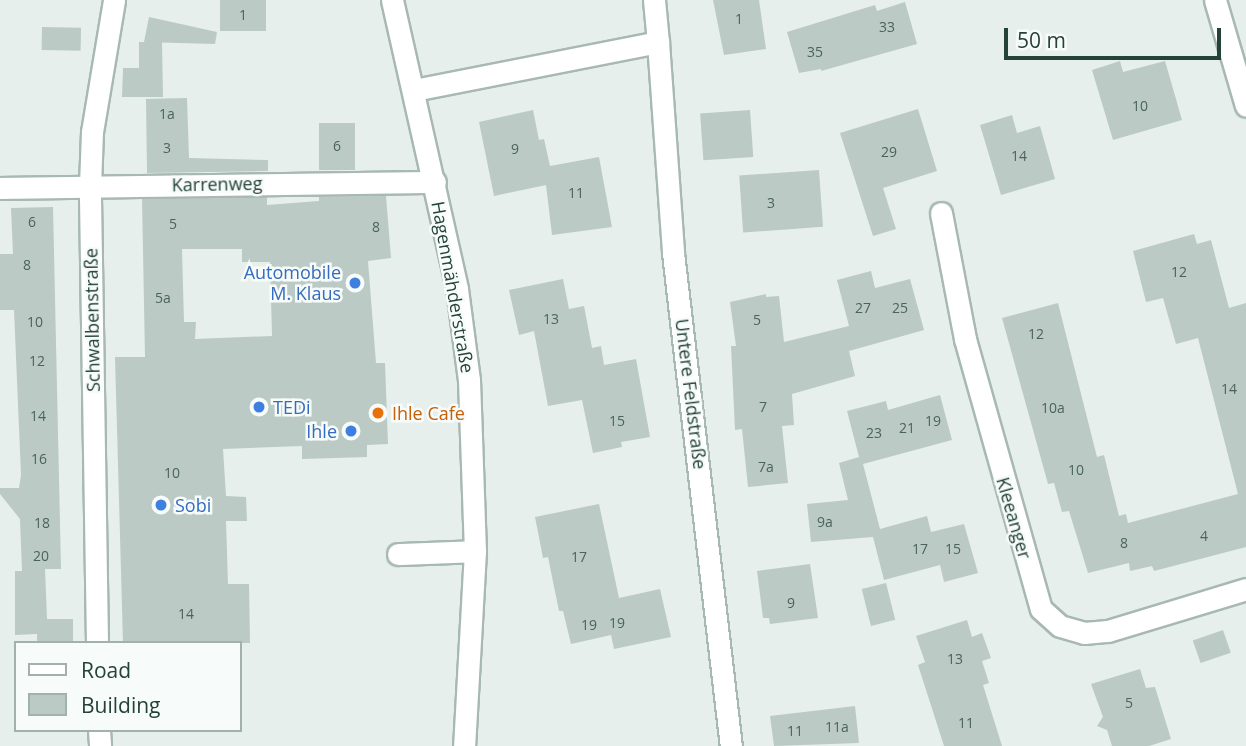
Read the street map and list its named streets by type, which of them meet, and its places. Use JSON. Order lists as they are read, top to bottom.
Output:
{
  "streets": {
    "street": [
      "Karrenweg",
      "Hagenmähderstraße",
      "Schwalbenstraße",
      "Untere Feldstraße",
      "Kleeanger"
    ]
  },
  "crossings": [
    ["Karrenweg", "Hagenmähderstraße"],
    ["Karrenweg", "Schwalbenstraße"]
  ],
  "places": [
    "Automobile M. Klaus",
    "TEDi",
    "Ihle Cafe",
    "Ihle",
    "Sobi"
  ],
  "house_numbers": [
    "1",
    "1",
    "33",
    "35",
    "10",
    "1a",
    "6",
    "3",
    "9",
    "29",
    "14",
    "11",
    "3",
    "6",
    "5",
    "8",
    "8",
    "12",
    "5a",
    "27",
    "25",
    "13",
    "5",
    "10",
    "12",
    "12",
    "14",
    "7",
    "10a",
    "14",
    "15",
    "19",
    "21",
    "23",
    "16",
    "7a",
    "10",
    "10",
    "9a",
    "18",
    "4",
    "8",
    "17",
    "15",
    "20",
    "17",
    "9",
    "14",
    "19",
    "19",
    "13",
    "5",
    "11",
    "11a",
    "11"
  ],
  "legend": ["Road", "Building"],
  "scale_bar": "50 m"
}
